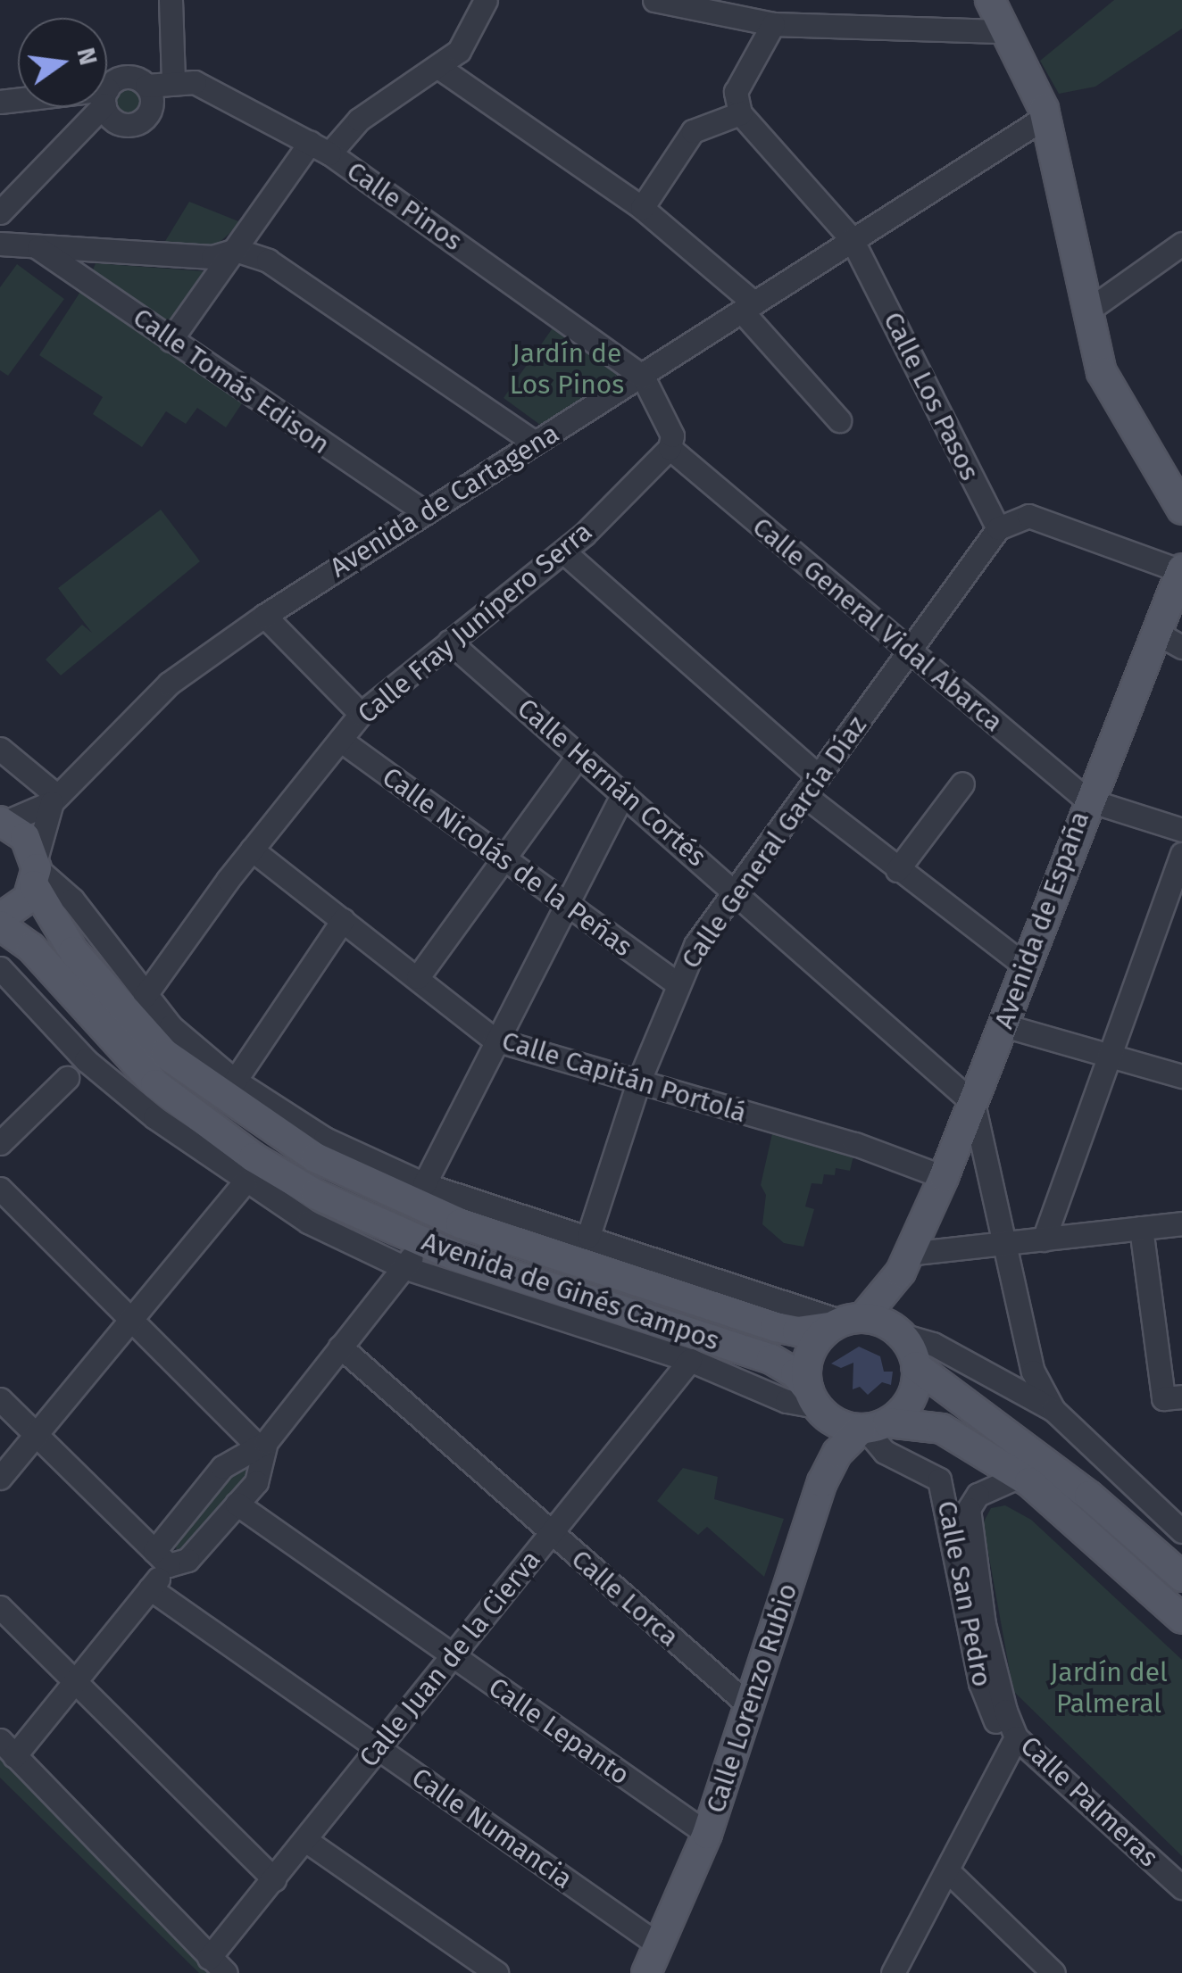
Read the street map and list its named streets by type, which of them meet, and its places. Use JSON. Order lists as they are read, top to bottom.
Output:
{
  "streets": {
    "main road": ["Avenida de España", "Avenida de Ginés Campos", "Calle Lorenzo Rubio"],
    "street": [
      "Calle Pinos",
      "Calle Tomás Edison",
      "Calle Los Pasos",
      "Avenida de Cartagena",
      "Calle Fray Junípero Serra",
      "Calle General Vidal Abarca",
      "Calle Hernán Cortés",
      "Calle General García Díaz",
      "Calle Nicolás de la Peñas",
      "Calle Capitán Portolá",
      "Calle San Pedro",
      "Calle Lorca",
      "Calle Juan de la Cierva",
      "Calle Lepanto",
      "Calle Palmeras",
      "Calle Numancia"
    ]
  },
  "crossings": [
    ["Calle Pinos", "Avenida de Cartagena"],
    ["Calle Tomás Edison", "Avenida de Cartagena"],
    ["Calle Los Pasos", "Avenida de Cartagena"],
    ["Calle Los Pasos", "Calle General García Díaz"],
    ["Avenida de Cartagena", "Avenida de Ginés Campos"],
    ["Calle Fray Junípero Serra", "Calle General Vidal Abarca"],
    ["Calle Fray Junípero Serra", "Calle Hernán Cortés"],
    ["Calle Fray Junípero Serra", "Calle Nicolás de la Peñas"],
    ["Calle Fray Junípero Serra", "Calle Capitán Portolá"],
    ["Calle Fray Junípero Serra", "Avenida de Ginés Campos"],
    ["Calle General Vidal Abarca", "Calle General García Díaz"],
    ["Calle General Vidal Abarca", "Avenida de España"],
    ["Calle Hernán Cortés", "Calle General García Díaz"],
    ["Calle Hernán Cortés", "Avenida de España"],
    ["Calle General García Díaz", "Calle Nicolás de la Peñas"],
    ["Calle General García Díaz", "Calle Capitán Portolá"],
    ["Calle General García Díaz", "Avenida de Ginés Campos"],
    ["Avenida de España", "Calle Capitán Portolá"],
    ["Avenida de Ginés Campos", "Calle San Pedro"],
    ["Avenida de Ginés Campos", "Calle Juan de la Cierva"],
    ["Avenida de Ginés Campos", "Calle Lorenzo Rubio"],
    ["Calle San Pedro", "Calle Lorenzo Rubio"],
    ["Calle San Pedro", "Calle Palmeras"],
    ["Calle Lorca", "Calle Juan de la Cierva"],
    ["Calle Lorca", "Calle Lorenzo Rubio"],
    ["Calle Juan de la Cierva", "Calle Lepanto"],
    ["Calle Juan de la Cierva", "Calle Numancia"],
    ["Calle Lorenzo Rubio", "Calle Lepanto"],
    ["Calle Lorenzo Rubio", "Calle Numancia"]
  ],
  "parks": ["Jardín de Los Pinos", "Jardín del Palmeral"],
  "north": "right"
}
